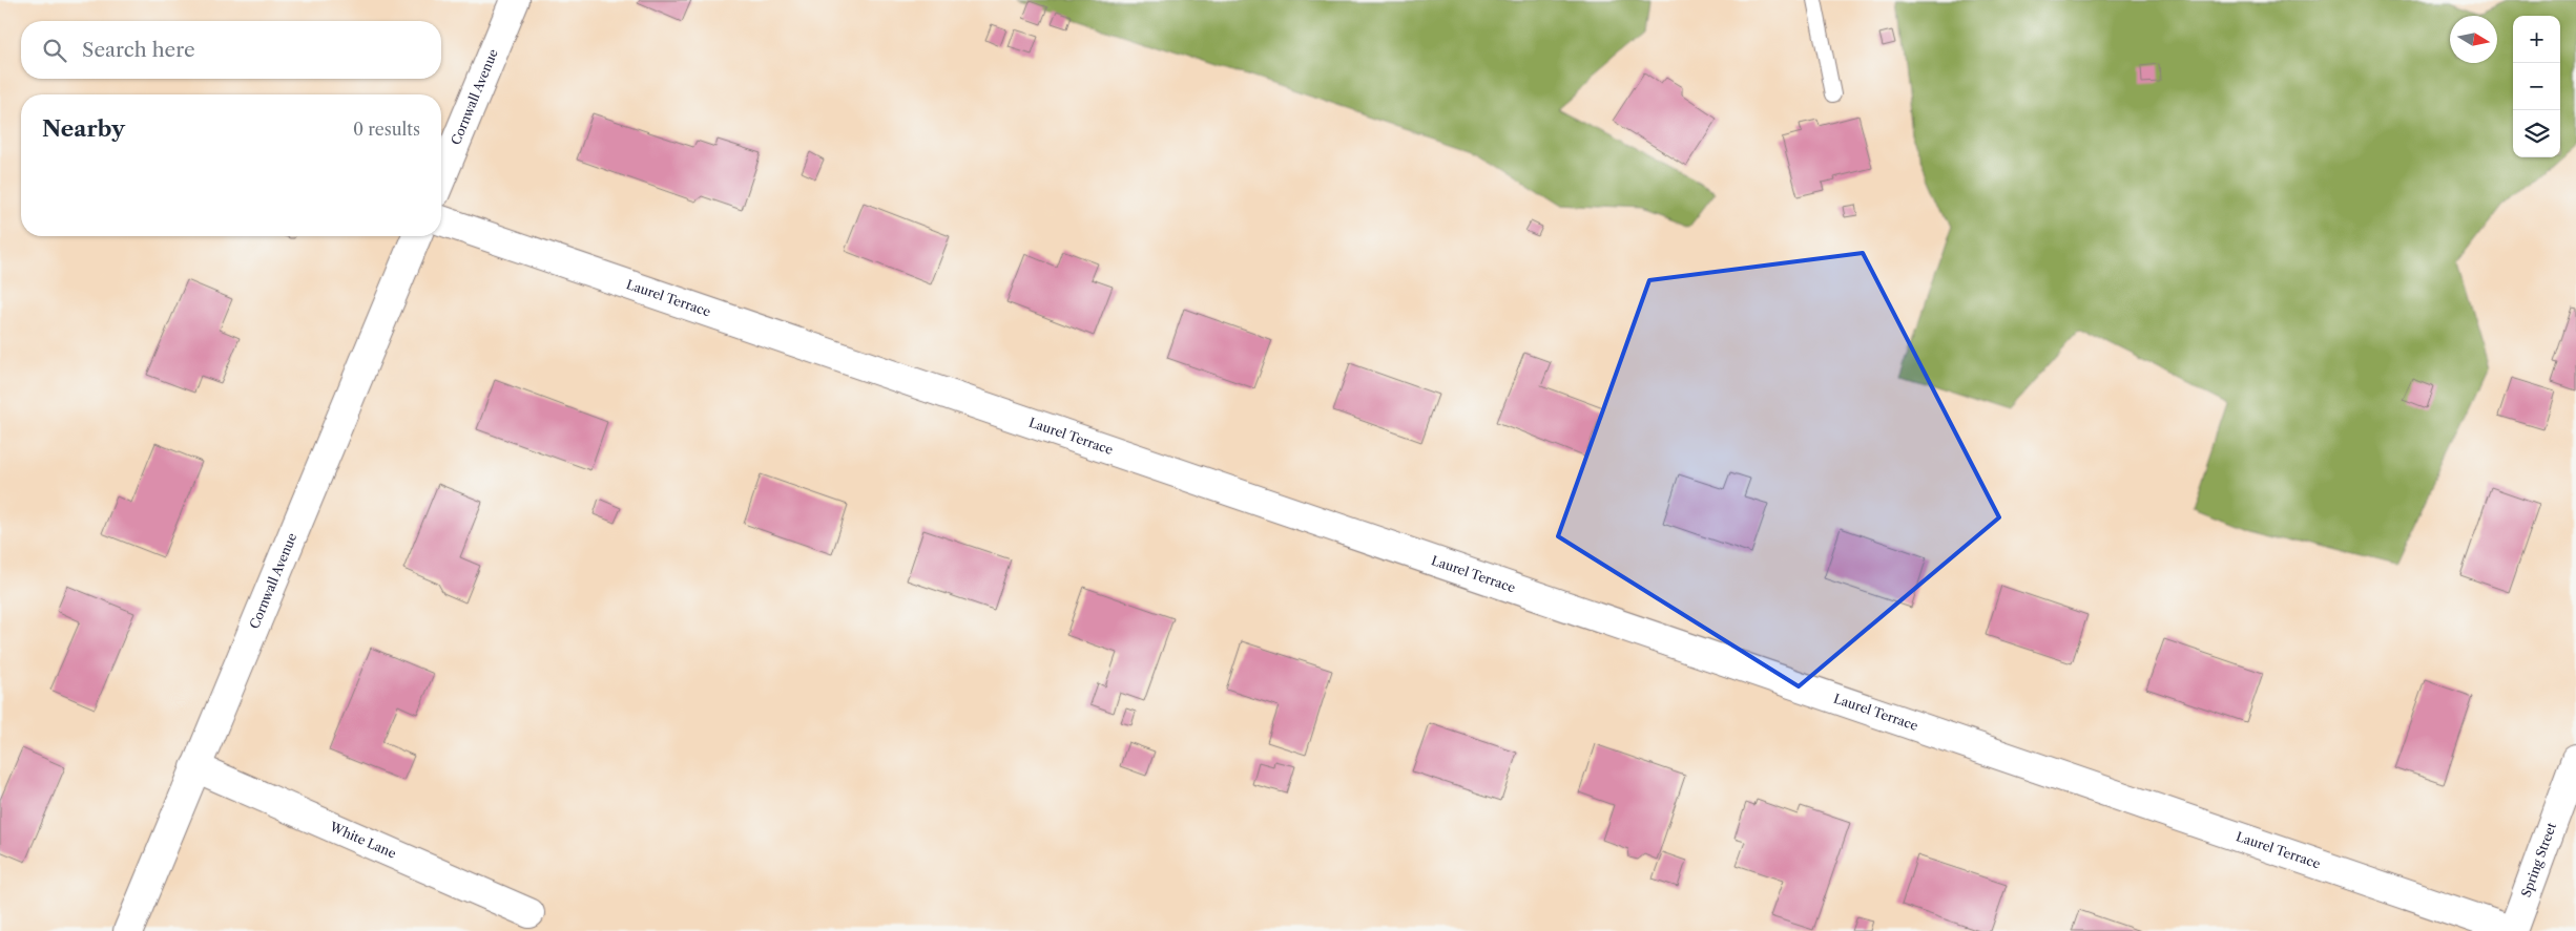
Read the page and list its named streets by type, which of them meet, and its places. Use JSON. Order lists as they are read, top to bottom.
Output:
{
  "streets": {
    "street": [
      "Cornwall Avenue",
      "Laurel Terrace",
      "White Lane",
      "Spring Street"
    ]
  },
  "crossings": [
    ["Cornwall Avenue", "White Lane"],
    ["Laurel Terrace", "Spring Street"]
  ],
  "north": "right",
  "page": {
    "map_buttons": ["+", "−"],
    "search": "Search here",
    "heading": ["Nearby", "0 results"]
  }
}
